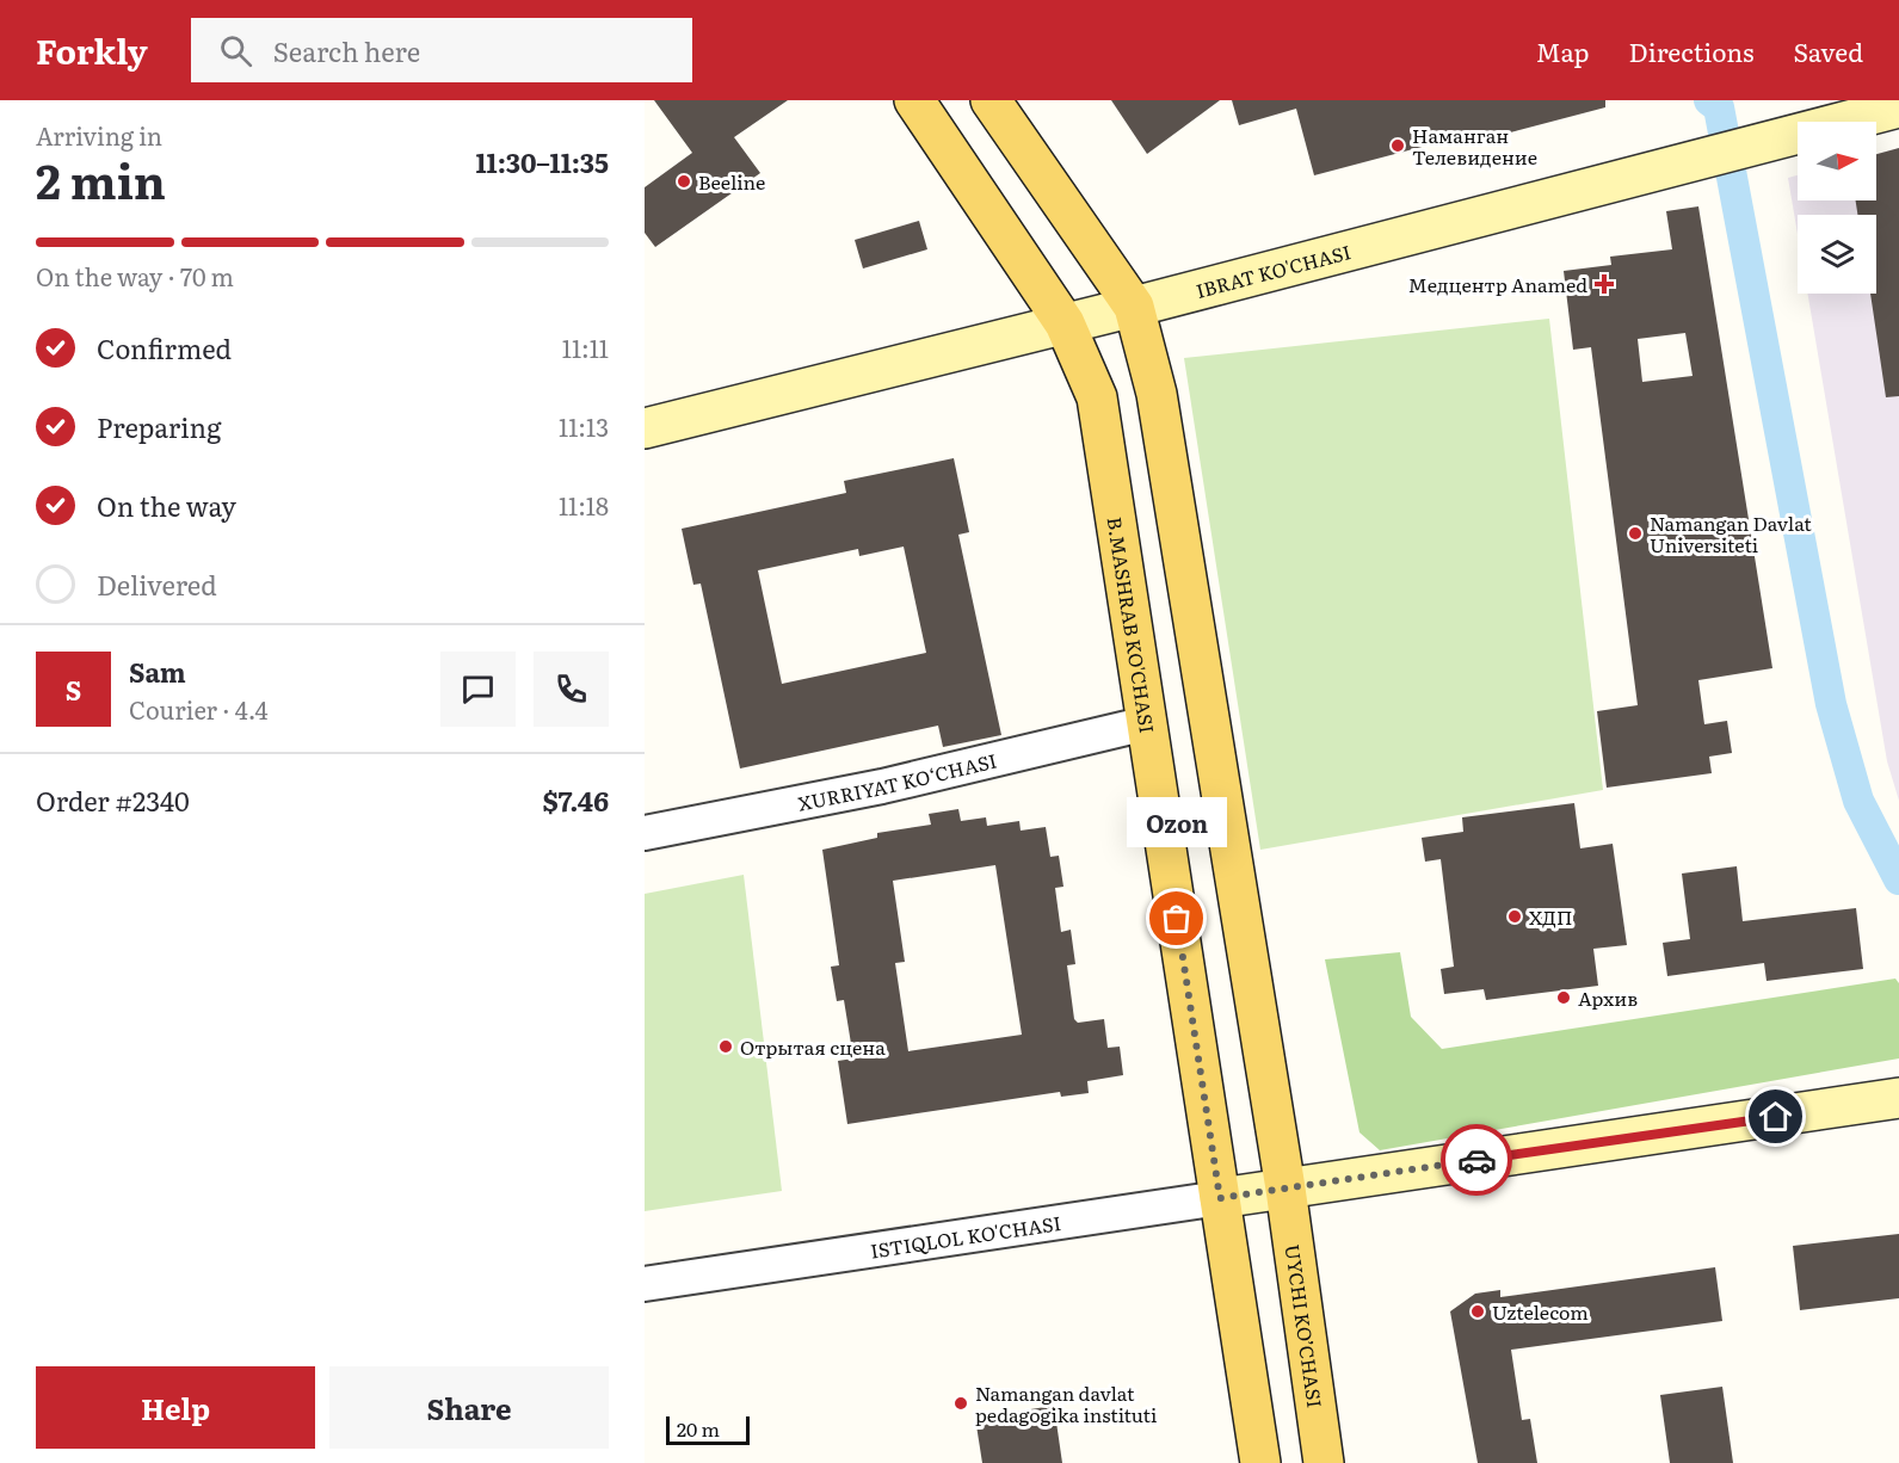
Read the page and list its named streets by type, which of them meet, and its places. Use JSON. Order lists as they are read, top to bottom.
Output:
{
  "streets": {
    "main road": [
      "IBRAT KO'CHASI",
      "B.MASHRAB KO'CHASI",
      "ISTIQLOL KO'CHASI",
      "UYCHI KO’CHASI"
    ],
    "street": ["XURRIYAT KO‘CHASI"]
  },
  "crossings": [
    ["IBRAT KO'CHASI", "B.MASHRAB KO'CHASI"],
    ["B.MASHRAB KO'CHASI", "XURRIYAT KO‘CHASI"],
    ["B.MASHRAB KO'CHASI", "ISTIQLOL KO'CHASI"],
    ["ISTIQLOL KO'CHASI", "UYCHI KO’CHASI"]
  ],
  "places": {
    "other": [
      "Наманган Телевидение",
      "Beeline",
      "Namangan Davlat Universiteti",
      "ХДП",
      "Ozon",
      "Архив",
      "Отрытая сцена",
      "Uztelecom",
      "Namangan davlat pedagogika instituti"
    ],
    "health": ["Медцентр Anamed"]
  },
  "scale_bar": "20 m",
  "north": "right",
  "page": {
    "header": "Forkly",
    "search": "Search here",
    "nav": ["Map", "Directions", "Saved"],
    "heading": ["2 min", "Arriving in", "11:30–11:35"],
    "panel": [
      "Sam",
      "Courier · 4.4",
      "Order #2340",
      "$7.46"
    ],
    "bar": "On the way · 70 m",
    "list": [
      ["Confirmed", "11:11"],
      ["Preparing", "11:13"],
      ["On the way", "11:18"],
      "Delivered"
    ],
    "round": "S",
    "bubble": "Ozon",
    "buttons": ["Help", "Share"],
    "scale": "20 m"
  }
}
